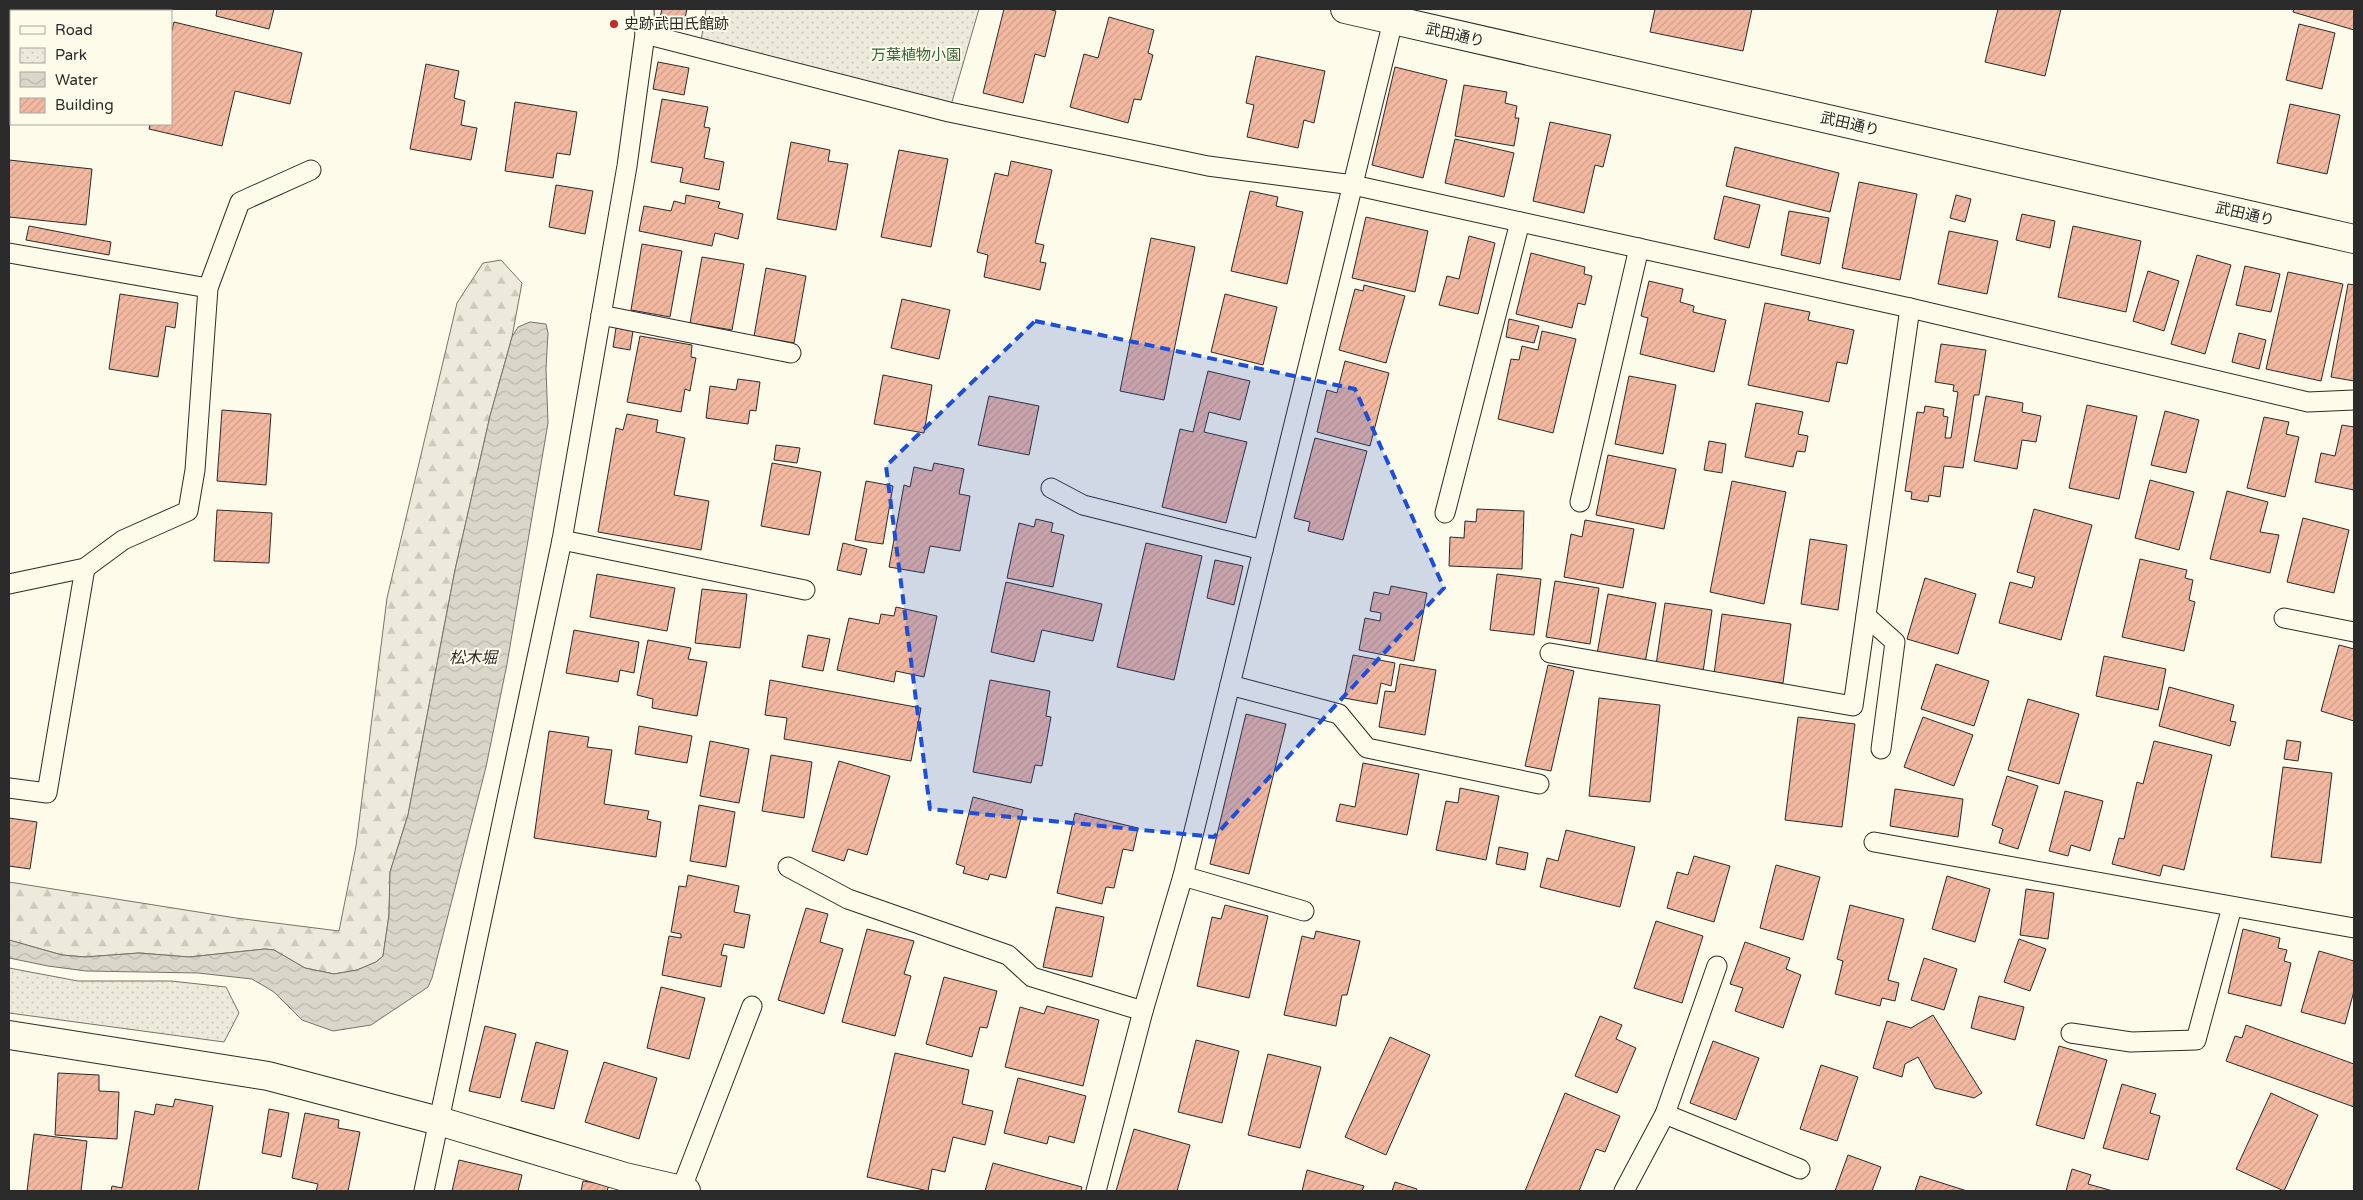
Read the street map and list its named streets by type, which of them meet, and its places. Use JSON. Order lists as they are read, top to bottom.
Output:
{
  "streets": {
    "main road": ["武田通り"]
  },
  "water": ["松木堀"],
  "parks": ["万葉植物小園"],
  "places": ["史跡武田氏館跡"],
  "legend": [
    "Road",
    "Park",
    "Water",
    "Building"
  ]
}
